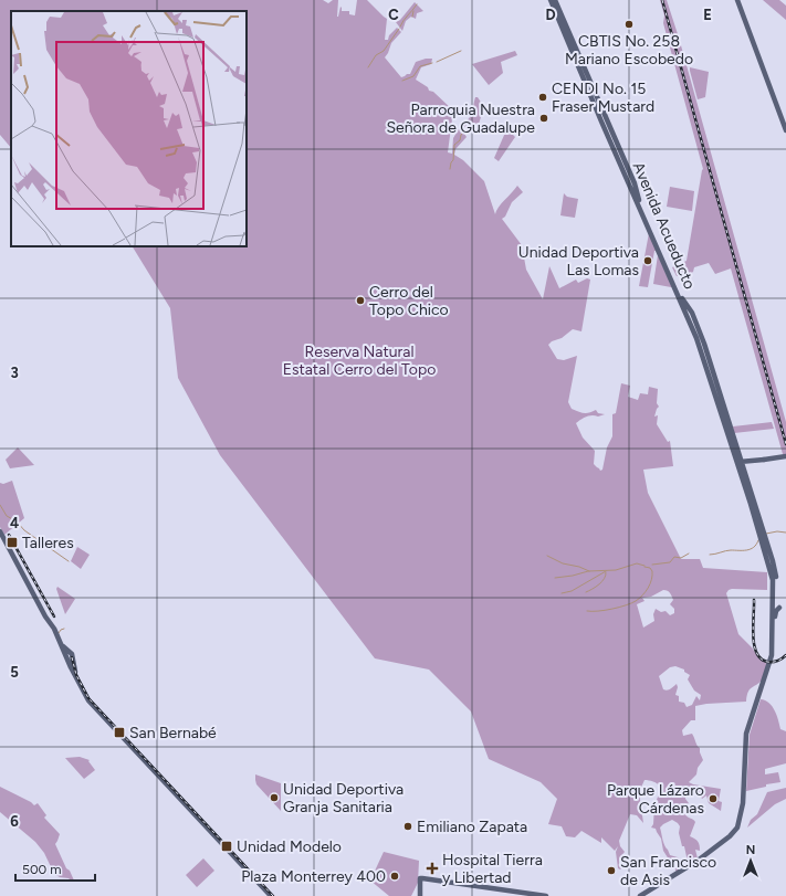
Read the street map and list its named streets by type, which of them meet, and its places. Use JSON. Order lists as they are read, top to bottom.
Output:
{
  "streets": {
    "main road": ["Avenida Acueducto"]
  },
  "parks": ["Reserva Natural Estatal Cerro del Topo"],
  "places": {
    "other": [
      "CBTIS No. 258 Mariano Escobedo",
      "CENDI No. 15 Fraser Mustard",
      "Parroquia Nuestra Señora de Guadalupe",
      "Unidad Deportiva Las Lomas",
      "Cerro del Topo Chico",
      "Unidad Deportiva Granja Sanitaria",
      "Parque Lázaro Cárdenas",
      "Emiliano Zapata",
      "San Francisco de Asis",
      "Plaza Monterrey 400"
    ],
    "transit": ["Talleres", "San Bernabé", "Unidad Modelo"],
    "health": ["Hospital Tierra y Libertad"]
  },
  "scale_bar": "500 m",
  "north": "top",
  "grid": {
    "columns": ["C", "D", "E"],
    "rows": [
      "3",
      "4",
      "5",
      "6"
    ]
  }
}
